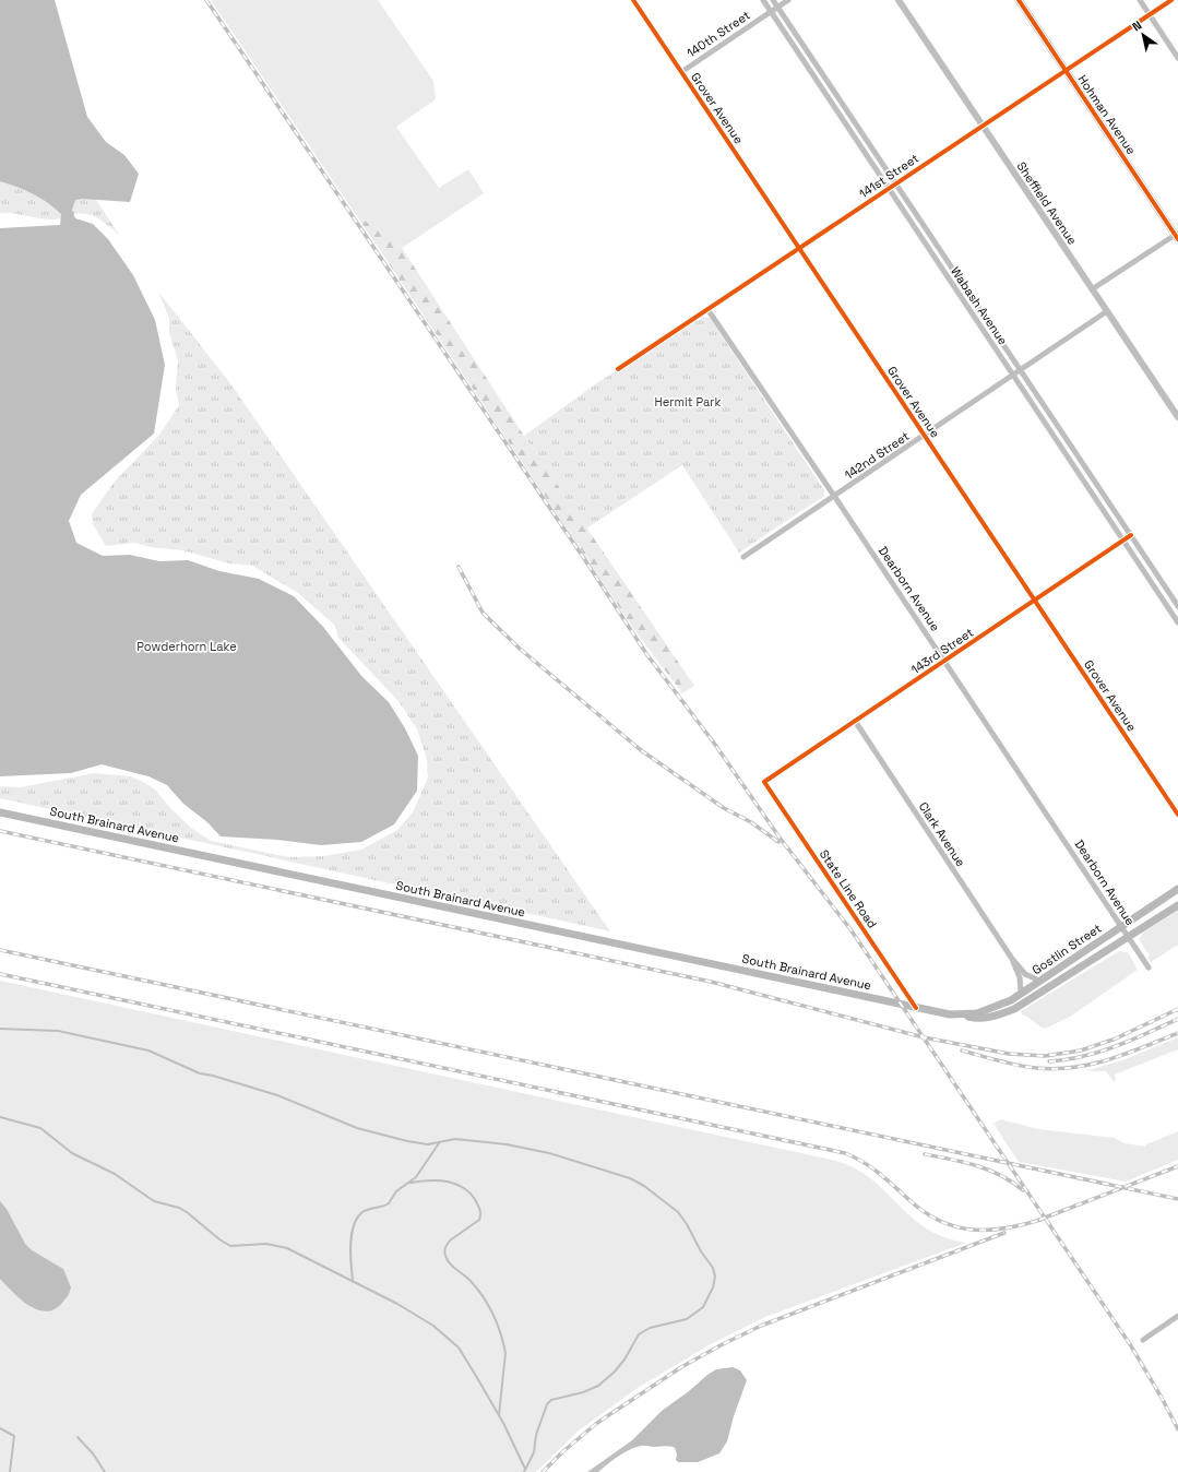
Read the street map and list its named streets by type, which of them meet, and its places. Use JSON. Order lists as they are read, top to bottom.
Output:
{
  "streets": {
    "main road": ["Hohman Avenue", "South Brainard Avenue", "Gostlin Street"],
    "street": [
      "140th Street",
      "Grover Avenue",
      "141st Street",
      "Sheffield Avenue",
      "Wabash Avenue",
      "142nd Street",
      "Dearborn Avenue",
      "143rd Street",
      "Clark Avenue",
      "State Line Road"
    ]
  },
  "crossings": [
    ["140th Street", "Grover Avenue"],
    ["140th Street", "Wabash Avenue"],
    ["Grover Avenue", "141st Street"],
    ["Grover Avenue", "142nd Street"],
    ["Grover Avenue", "143rd Street"],
    ["Hohman Avenue", "141st Street"],
    ["141st Street", "Sheffield Avenue"],
    ["141st Street", "Wabash Avenue"],
    ["141st Street", "Dearborn Avenue"],
    ["Sheffield Avenue", "142nd Street"],
    ["Wabash Avenue", "142nd Street"],
    ["Wabash Avenue", "143rd Street"],
    ["142nd Street", "Dearborn Avenue"],
    ["Dearborn Avenue", "143rd Street"],
    ["Dearborn Avenue", "Gostlin Street"],
    ["143rd Street", "Clark Avenue"],
    ["143rd Street", "State Line Road"],
    ["South Brainard Avenue", "State Line Road"],
    ["South Brainard Avenue", "Gostlin Street"],
    ["Clark Avenue", "Gostlin Street"],
    ["State Line Road", "Gostlin Street"]
  ],
  "parks": ["Hermit Park", "Powderhorn Lake"],
  "north": "top left"
}
